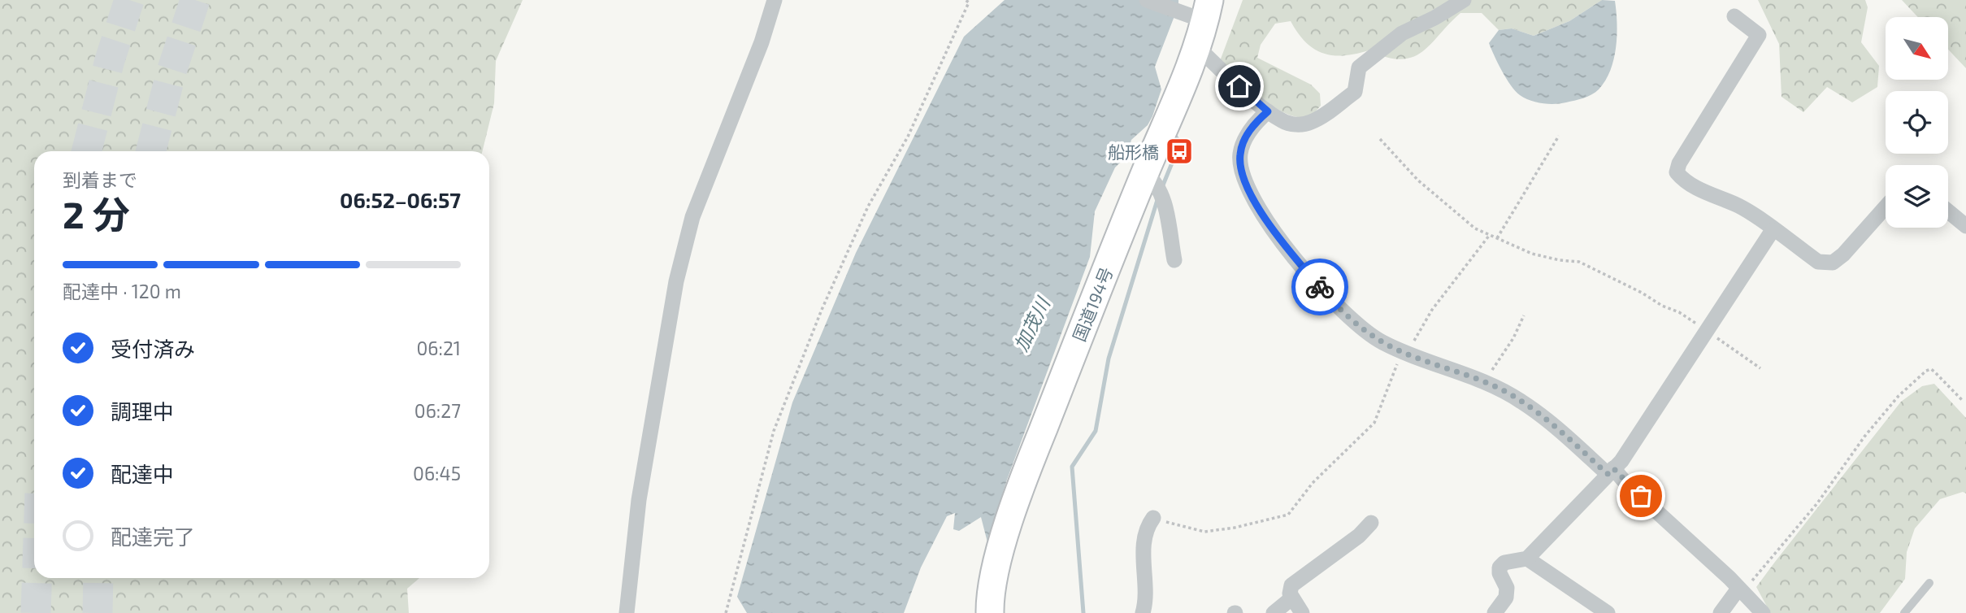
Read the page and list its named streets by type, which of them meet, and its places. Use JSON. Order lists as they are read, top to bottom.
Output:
{
  "streets": {
    "highway": ["国道194号"]
  },
  "water": ["加茂川"],
  "places": {
    "bus stop": ["船形橋"]
  },
  "north": "bottom right",
  "page": {
    "heading": ["2 分", "到着まで", "06:52–06:57"],
    "bar": "配達中 · 120 m",
    "list": [
      ["受付済み", "06:21"],
      ["調理中", "06:27"],
      ["配達中", "06:45"],
      "配達完了"
    ]
  }
}
